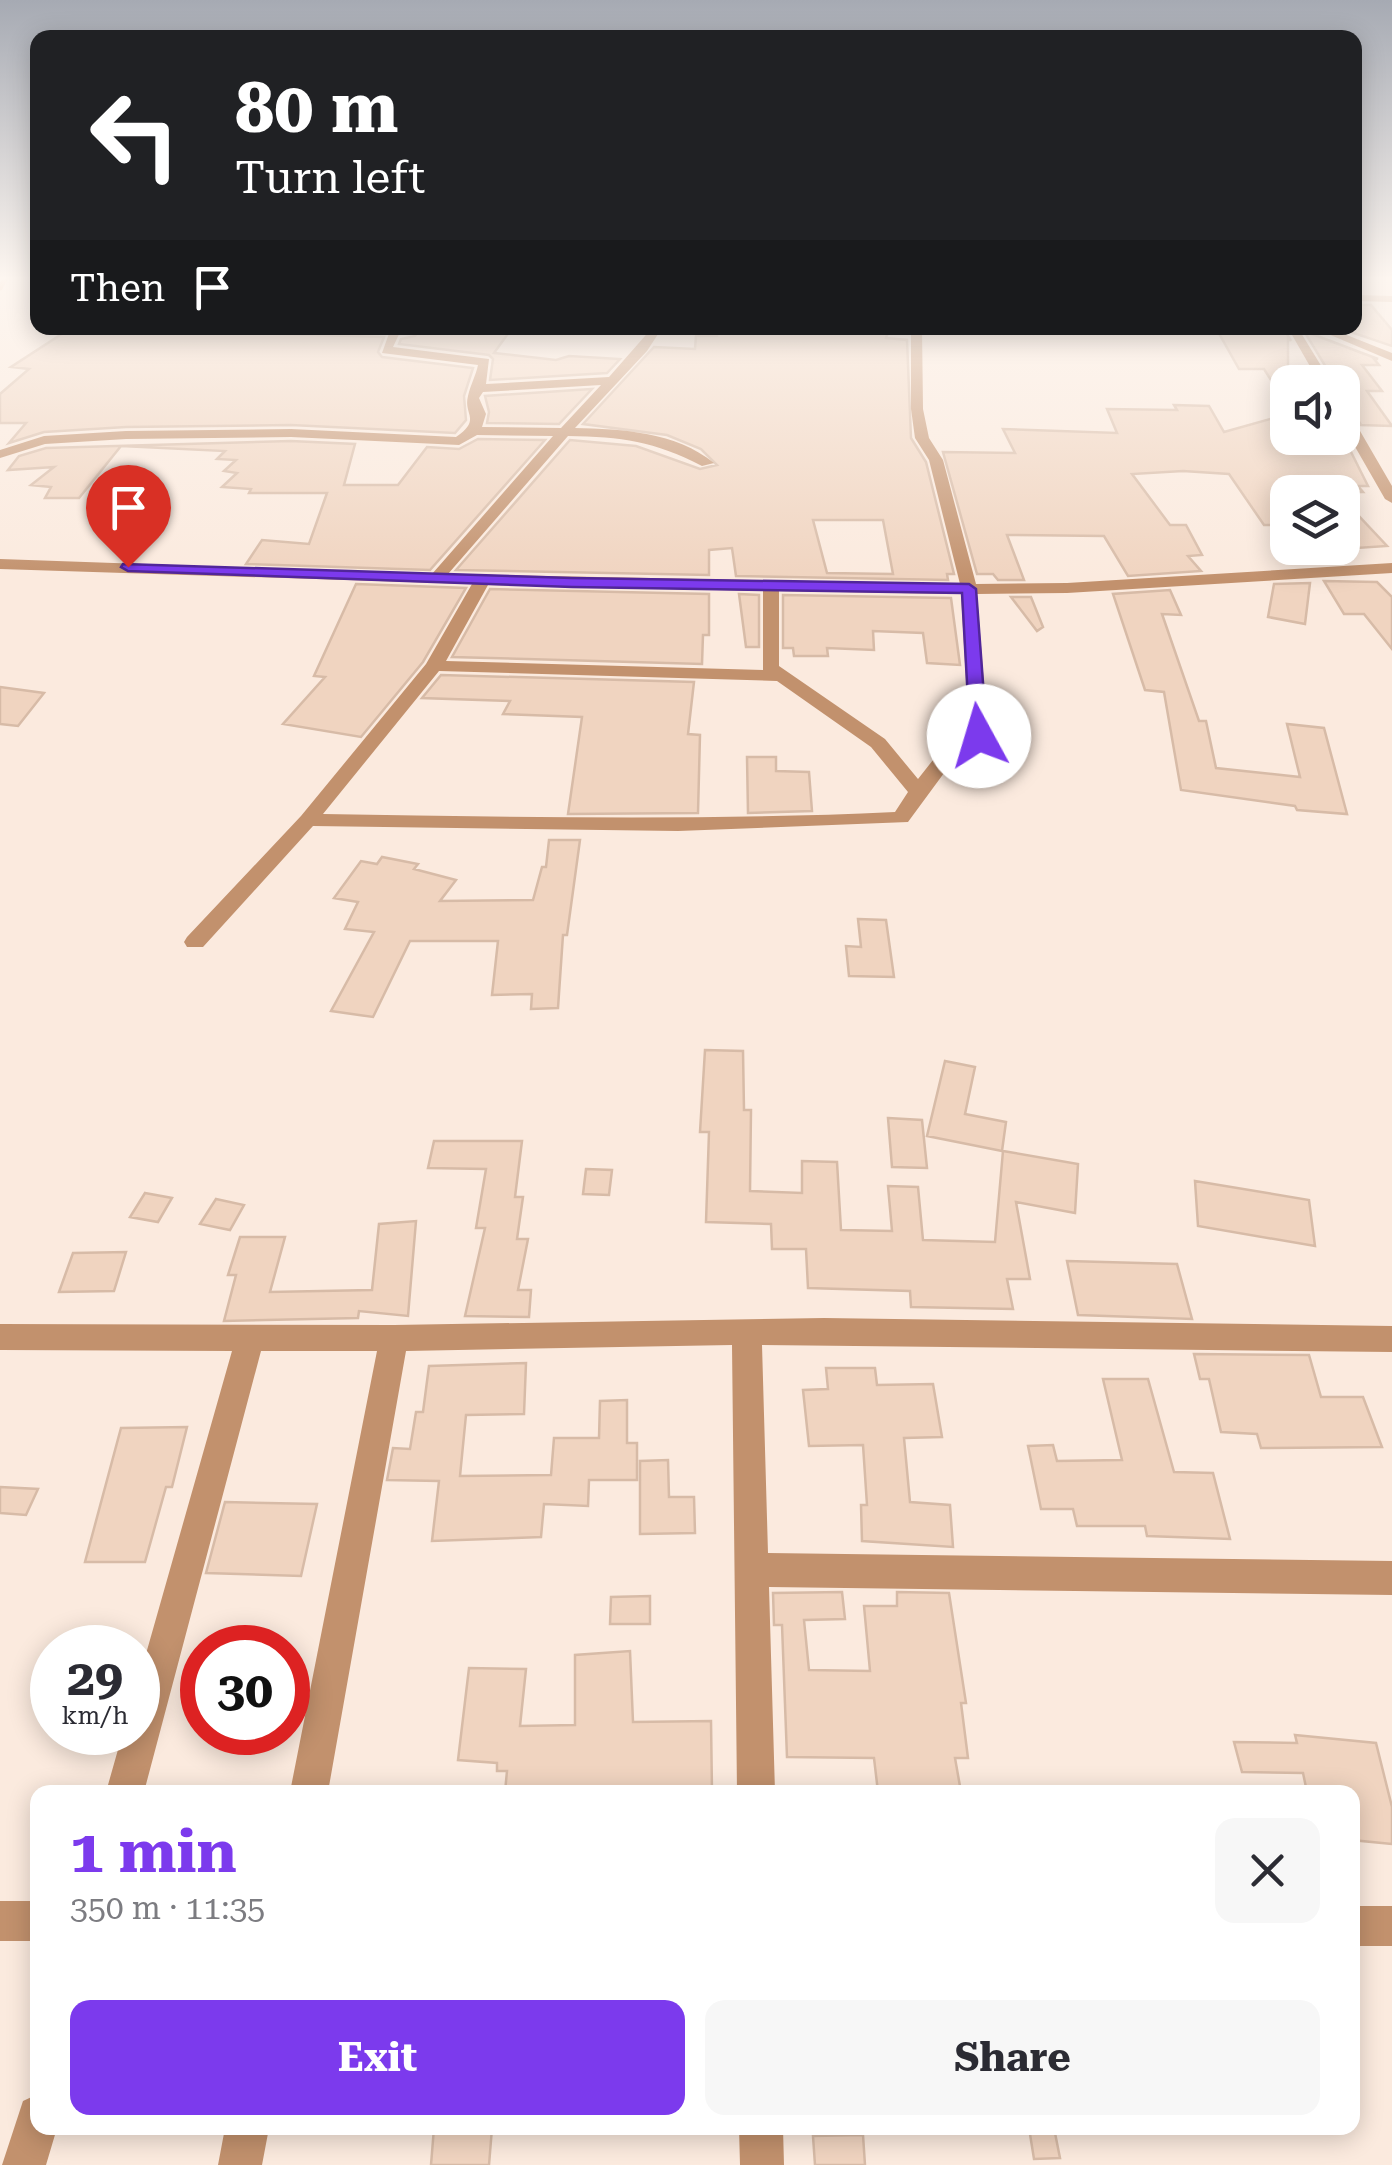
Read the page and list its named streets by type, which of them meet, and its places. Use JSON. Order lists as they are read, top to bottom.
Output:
{
  "page": {
    "turn": ["80 m", "Turn left"],
    "then": "Then",
    "speed": "29 km/h",
    "limit": "30",
    "heading": ["1 min", "350 m · 11:35"],
    "buttons": ["Exit", "Share"]
  }
}
